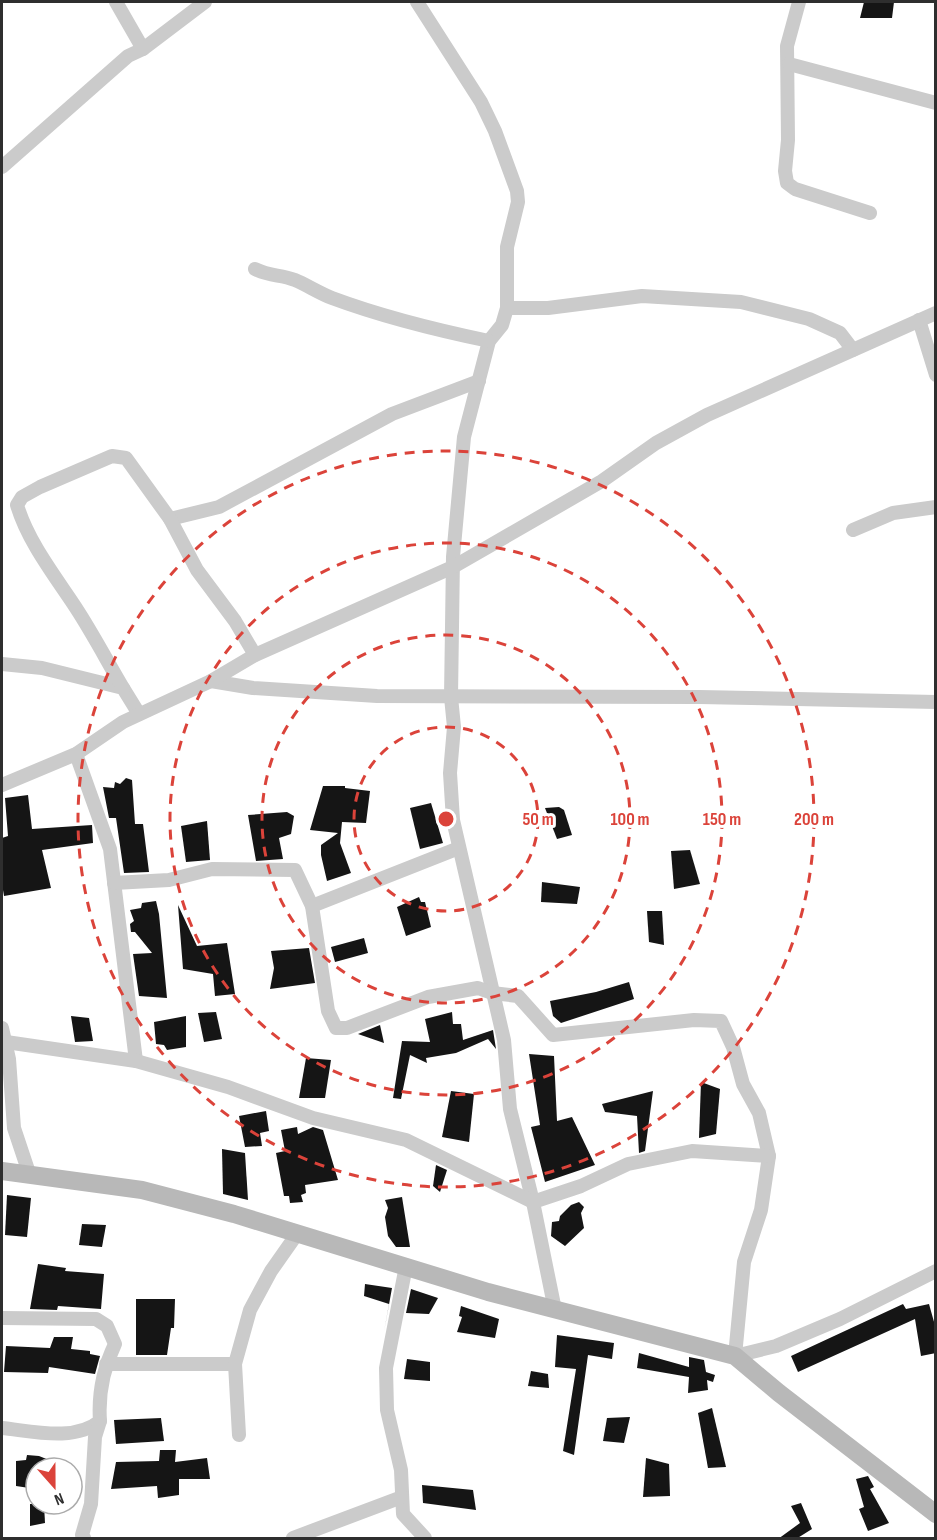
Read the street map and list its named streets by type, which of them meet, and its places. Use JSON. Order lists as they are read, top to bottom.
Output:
{
  "north": "bottom",
  "rings": [
    "50 m",
    "100 m",
    "150 m",
    "200 m"
  ]
}
